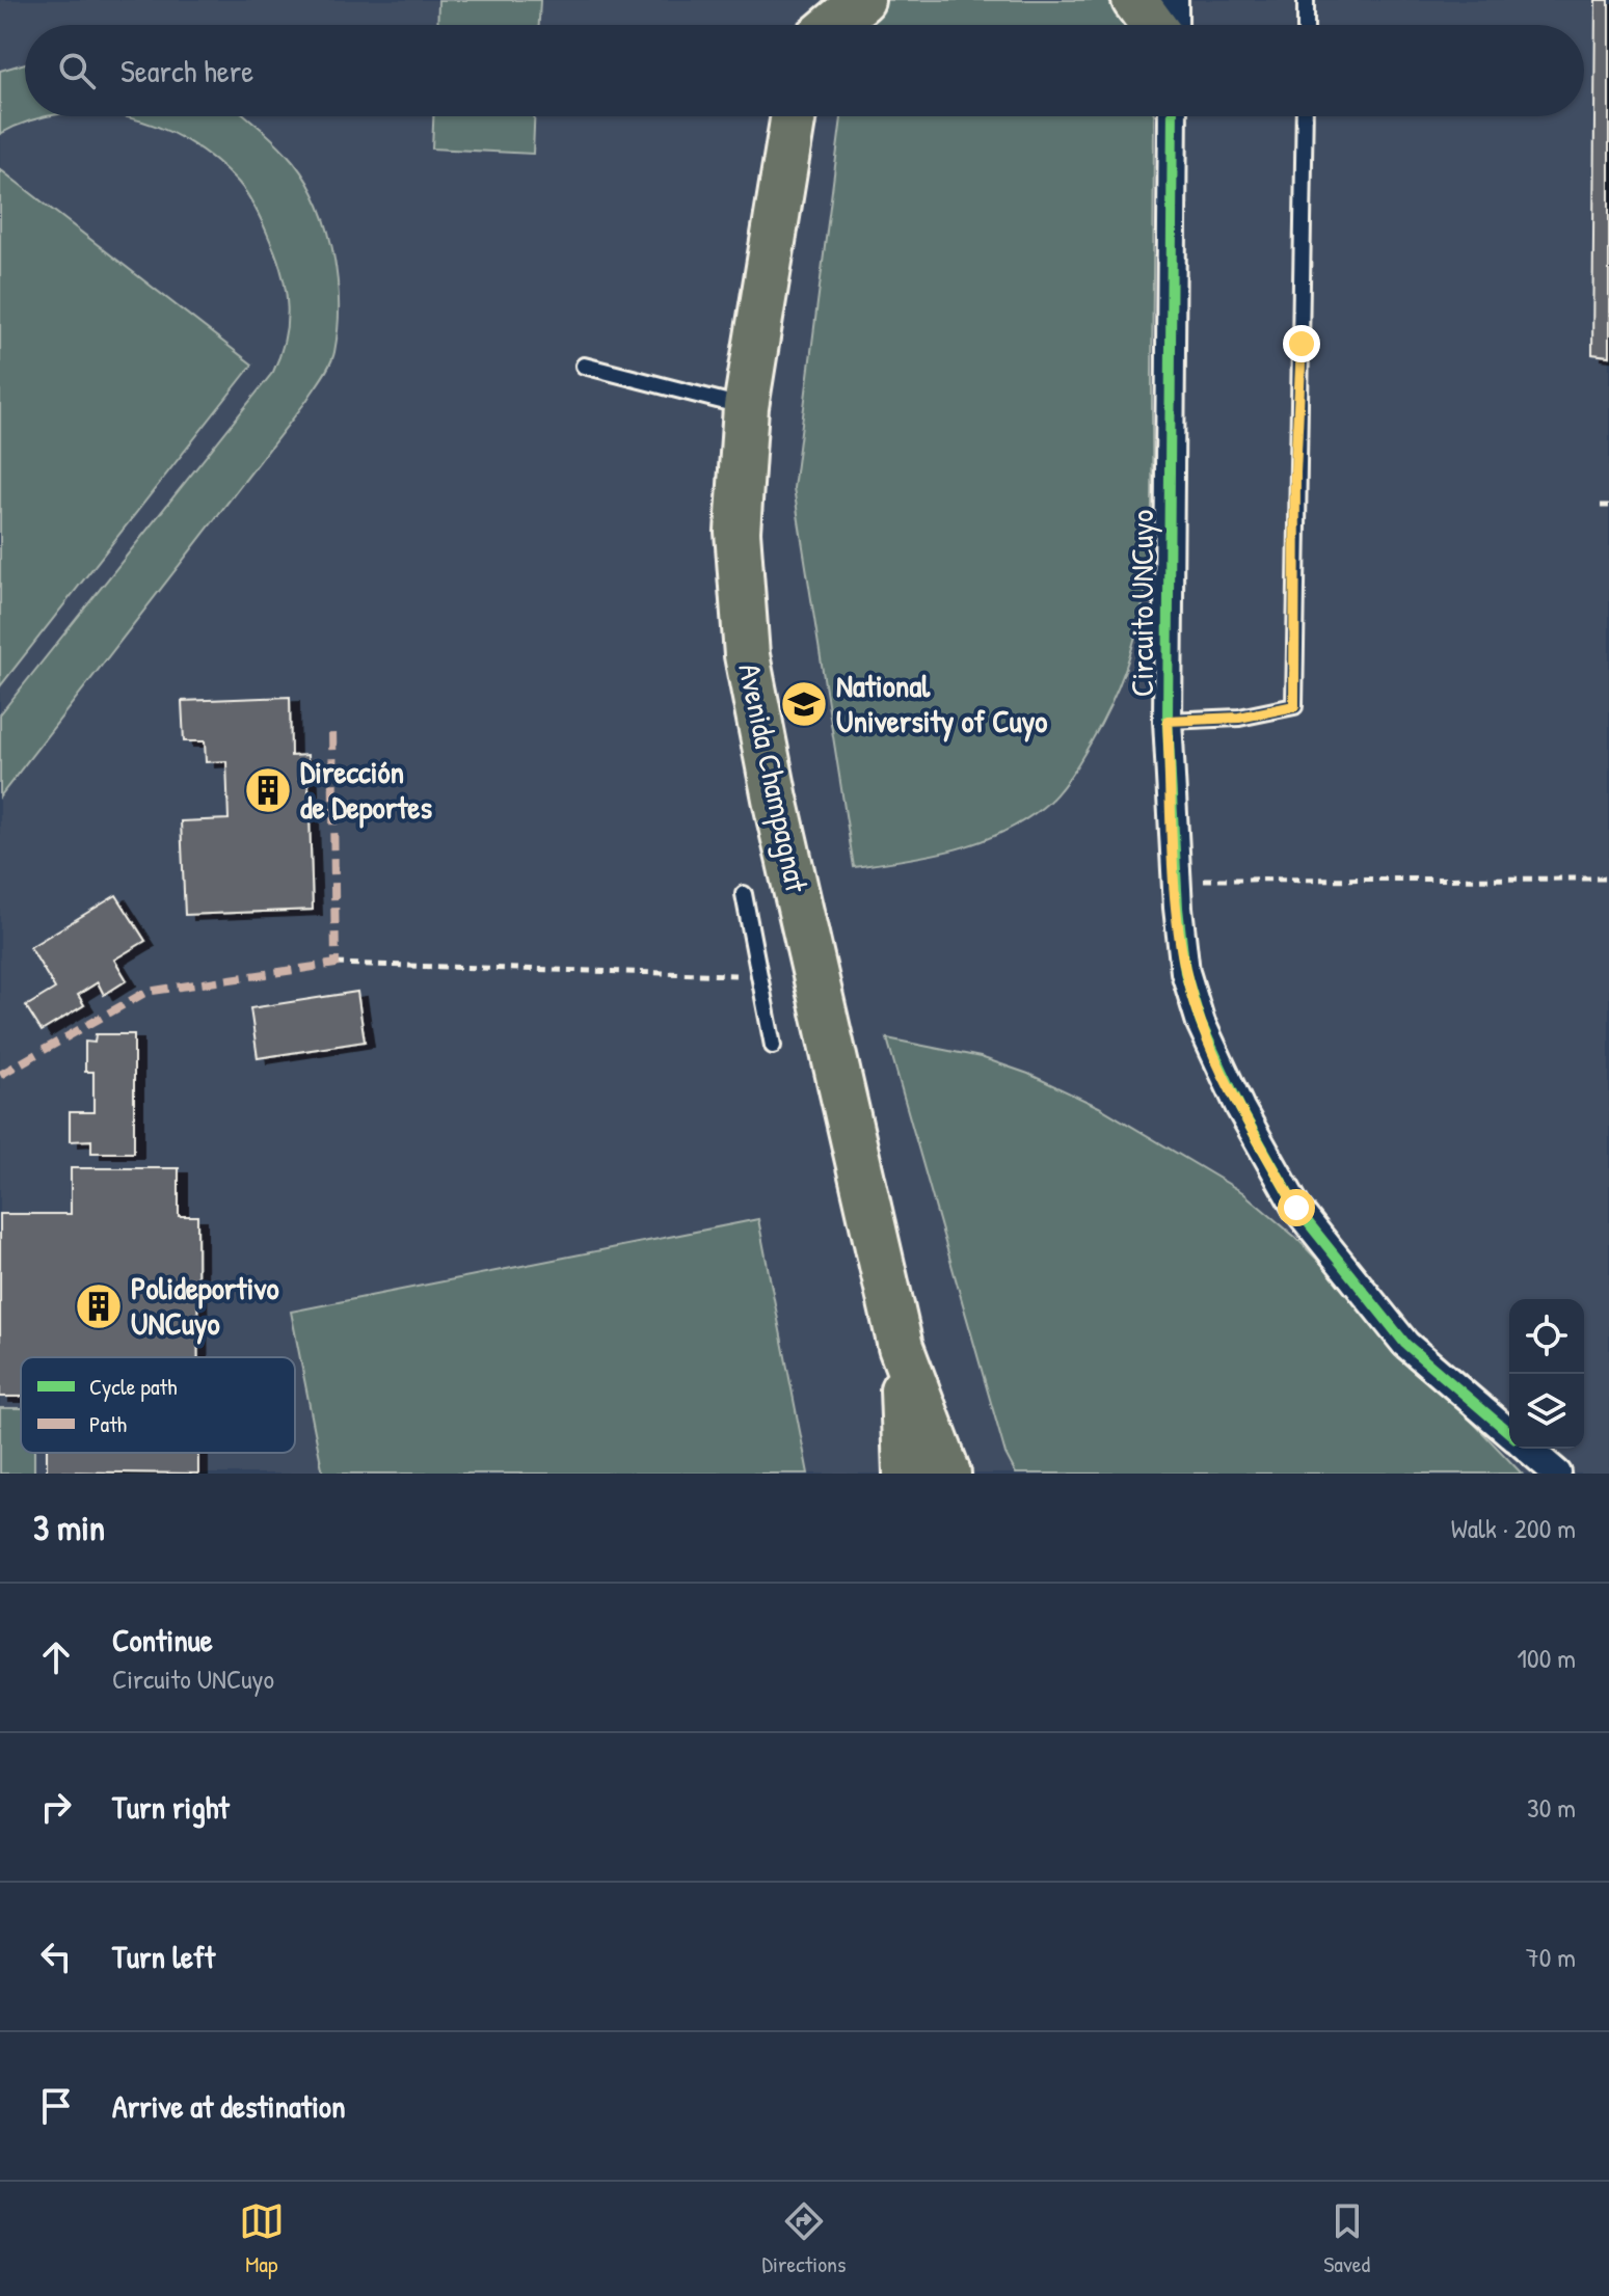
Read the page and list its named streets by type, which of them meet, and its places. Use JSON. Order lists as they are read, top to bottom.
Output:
{
  "streets": {
    "main road": ["Avenida Champagnat"],
    "street": ["Circuito UNCuyo"]
  },
  "places": {
    "school or university": ["National University of Cuyo"],
    "building": ["Dirección de Deportes", "Polideportivo UNCuyo"]
  },
  "legend": ["Cycle path", "Path"],
  "page": {
    "search": "Search here",
    "heading": ["3 min", "Walk · 200 m"],
    "list": [
      ["Continue", "Circuito UNCuyo", "100 m"],
      ["Turn right", "30 m"],
      ["Turn left", "70 m"],
      "Arrive at destination"
    ],
    "nav": ["Map", "Directions", "Saved"]
  }
}
